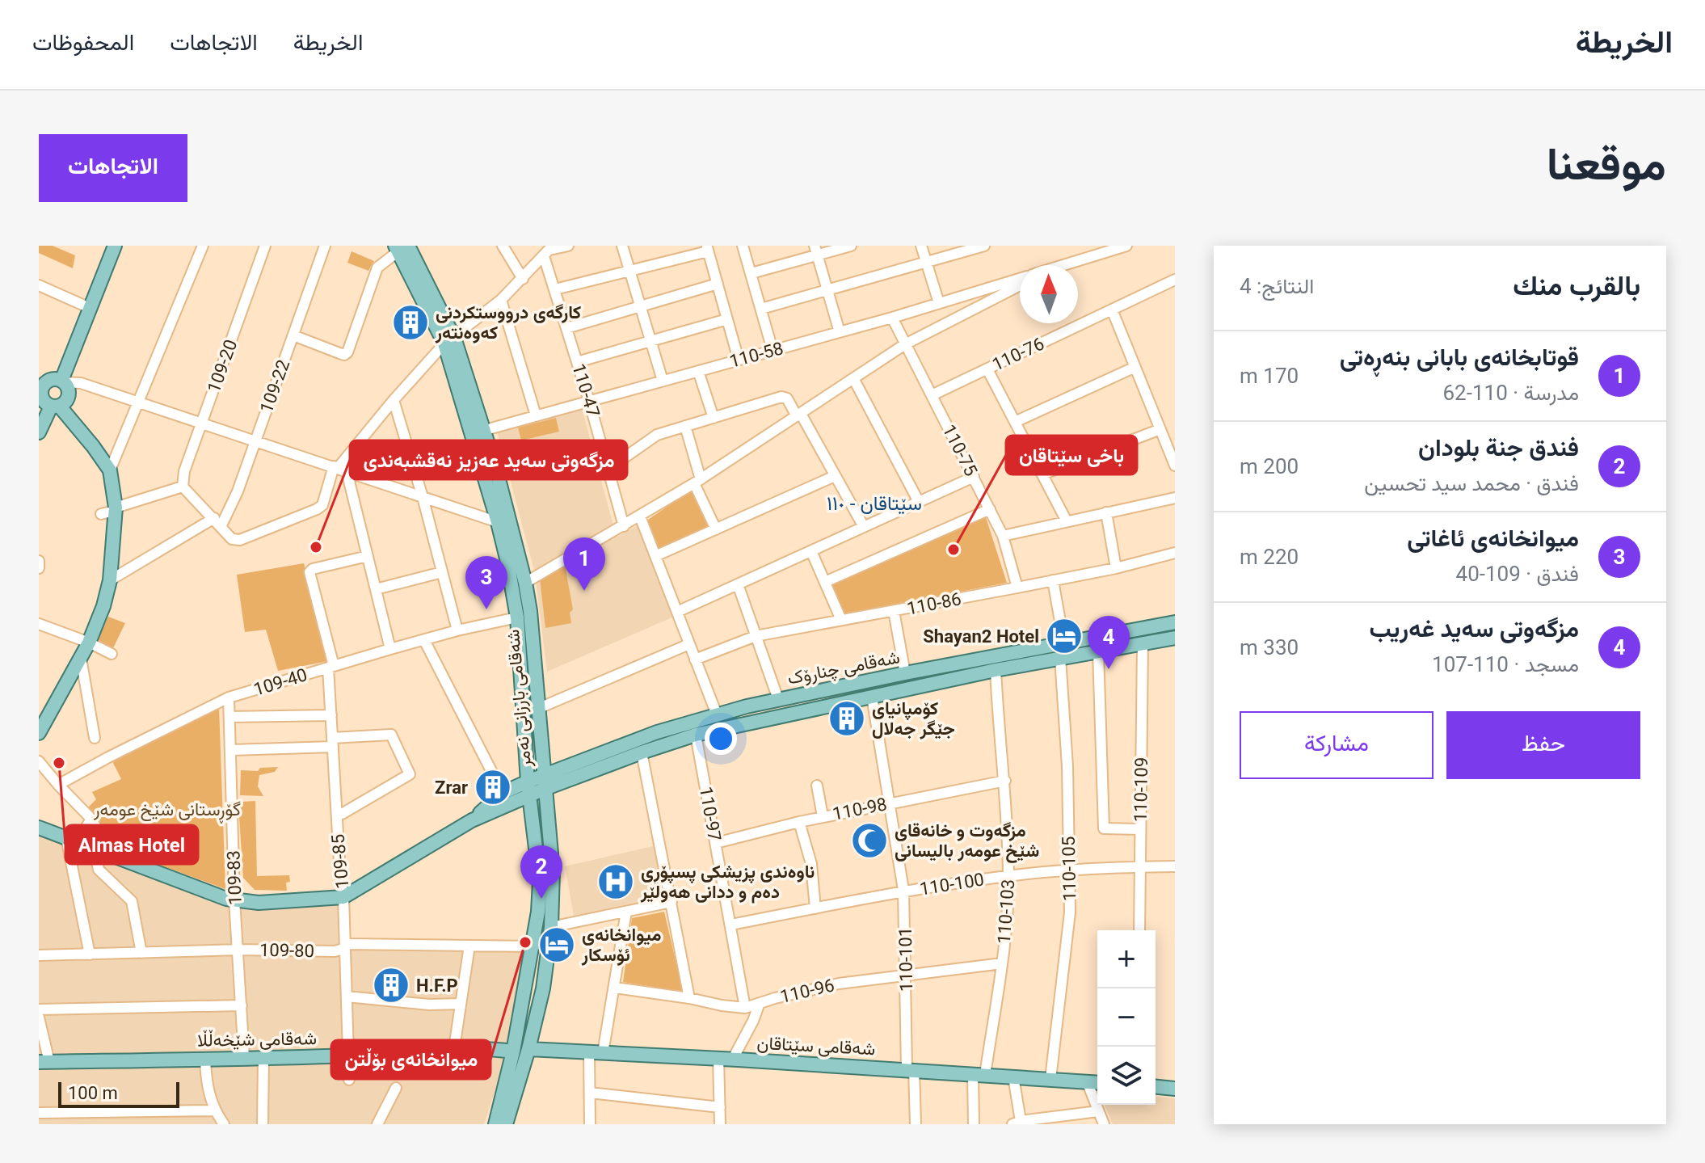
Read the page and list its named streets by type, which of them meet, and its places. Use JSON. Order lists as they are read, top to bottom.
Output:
{
  "streets": {
    "main road": [
      "شەقامی چنارۆک",
      "شەقامی بارزانی نەمر",
      "شەقامی شێخەڵڵا",
      "شەقامی سێتاقان"
    ],
    "street": [
      "110-76",
      "110-58",
      "109-20",
      "109-22",
      "110-47",
      "110-75",
      "110-86",
      "109-40",
      "110-109",
      "110-98",
      "110-97",
      "109-85",
      "110-105",
      "109-83",
      "110-100",
      "110-103",
      "109-80",
      "110-101",
      "110-96"
    ]
  },
  "crossings": [
    ["110-76", "110-75"],
    ["110-58", "110-47"],
    ["110-58", "110-75"],
    ["110-58", "شەقامی بارزانی نەمر"],
    ["110-75", "110-86"],
    ["شەقامی چنارۆک", "شەقامی بارزانی نەمر"],
    ["شەقامی چنارۆک", "110-109"],
    ["شەقامی چنارۆک", "110-97"],
    ["شەقامی چنارۆک", "110-105"],
    ["شەقامی چنارۆک", "110-103"],
    ["شەقامی چنارۆک", "110-101"],
    ["109-40", "109-85"],
    ["109-40", "109-83"],
    ["شەقامی بارزانی نەمر", "شەقامی سێتاقان"],
    ["110-109", "110-100"],
    ["110-98", "110-97"],
    ["110-98", "110-103"],
    ["110-98", "110-101"],
    ["110-97", "110-100"],
    ["110-97", "110-96"],
    ["109-85", "109-80"],
    ["109-85", "شەقامی شێخەڵڵا"],
    ["110-105", "110-100"],
    ["110-105", "شەقامی سێتاقان"],
    ["109-83", "109-80"],
    ["109-83", "شەقامی شێخەڵڵا"],
    ["110-100", "110-103"],
    ["110-100", "110-101"],
    ["110-103", "110-96"],
    ["110-103", "شەقامی سێتاقان"],
    ["110-101", "110-96"],
    ["110-101", "شەقامی سێتاقان"]
  ],
  "districts": ["سێتاقان - ١١٠"],
  "parks": ["گۆڕستانی شێخ عومەر"],
  "places": {
    "building": [
      "کارگەی درووستکردنی کەوەنتەر",
      "کۆمپانیای جێگر جەلال",
      "Zrar",
      "H.F.P"
    ],
    "other": [
      "مزگەوتی سەید عەزیز نەقشبەندی",
      "باخی سێتاقان",
      "Almas Hotel",
      "میوانخانەی بۆڵتن"
    ],
    "hotel": ["Shayan2 Hotel", "میوانخانەی ئۆسکار"],
    "mosque": ["مزگەوت و خانەقای شێخ عومەر بالیسانی"],
    "hospital": ["ناوەندی پزیشکی پسپۆڕی دەم و ددانی هەولێر"]
  },
  "scale_bar": "100 m",
  "north": "top",
  "page": {
    "header": "الخريطة",
    "nav": ["الخريطة", "الاتجاهات", "المحفوظات"],
    "title": "موقعنا",
    "buttons": [
      "الاتجاهات",
      ["حفظ", "مشاركة"]
    ],
    "heading": ["بالقرب منك", "النتائج: 4"],
    "list": [
      {
        "mark": "1",
        "name": "قوتابخانەی بابانی بنەڕەتی",
        "note": "مدرسة · 110-62",
        "value": "170 m"
      },
      {
        "mark": "2",
        "name": "فندق جنة بلودان",
        "note": "فندق · محمد سید تحسین",
        "value": "200 m"
      },
      {
        "mark": "3",
        "name": "میوانخانەی ئاغاتی",
        "note": "فندق · 109-40",
        "value": "220 m"
      },
      {
        "mark": "4",
        "name": "مزگەوتی سەید غەریب",
        "note": "مسجد · 110-107",
        "value": "330 m"
      }
    ],
    "pins": [
      "1",
      "3",
      "4",
      "2"
    ],
    "map_buttons": ["+", "−"],
    "scale": "100 m"
  }
}
